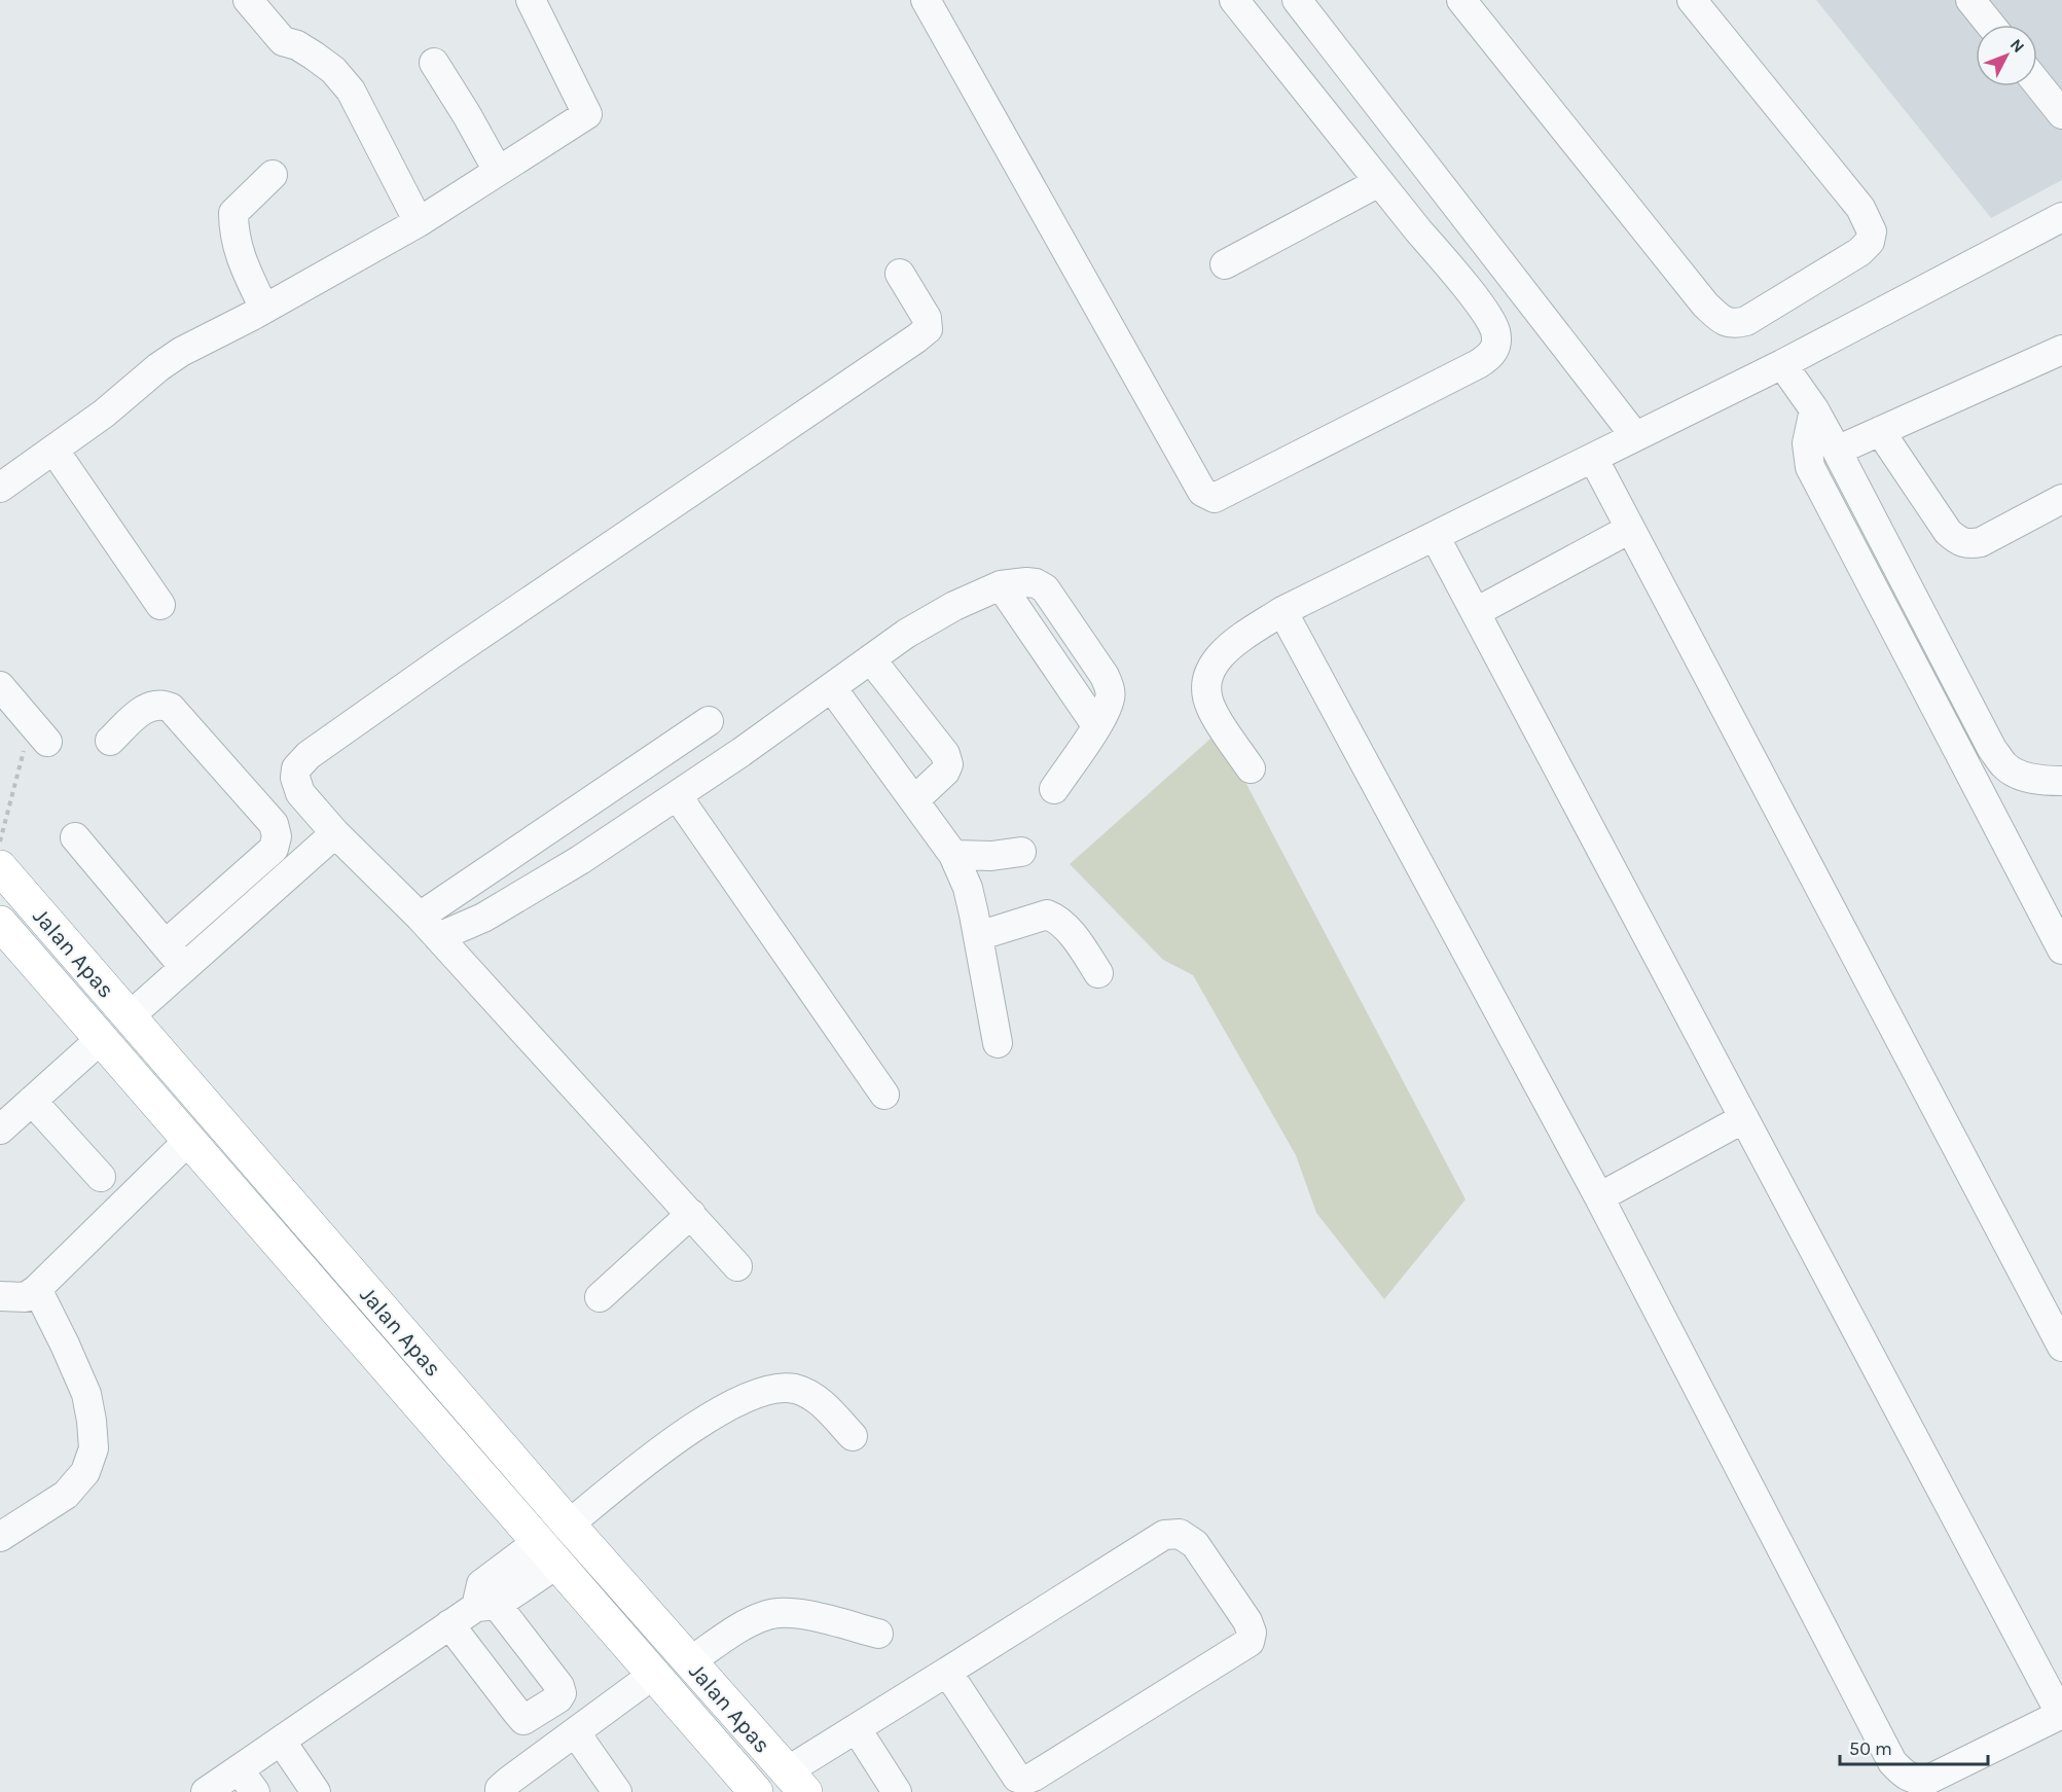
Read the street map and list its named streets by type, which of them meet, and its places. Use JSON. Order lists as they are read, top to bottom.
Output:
{
  "streets": {
    "highway": ["Jalan Apas"]
  },
  "scale_bar": "50 m",
  "north": "top right"
}
